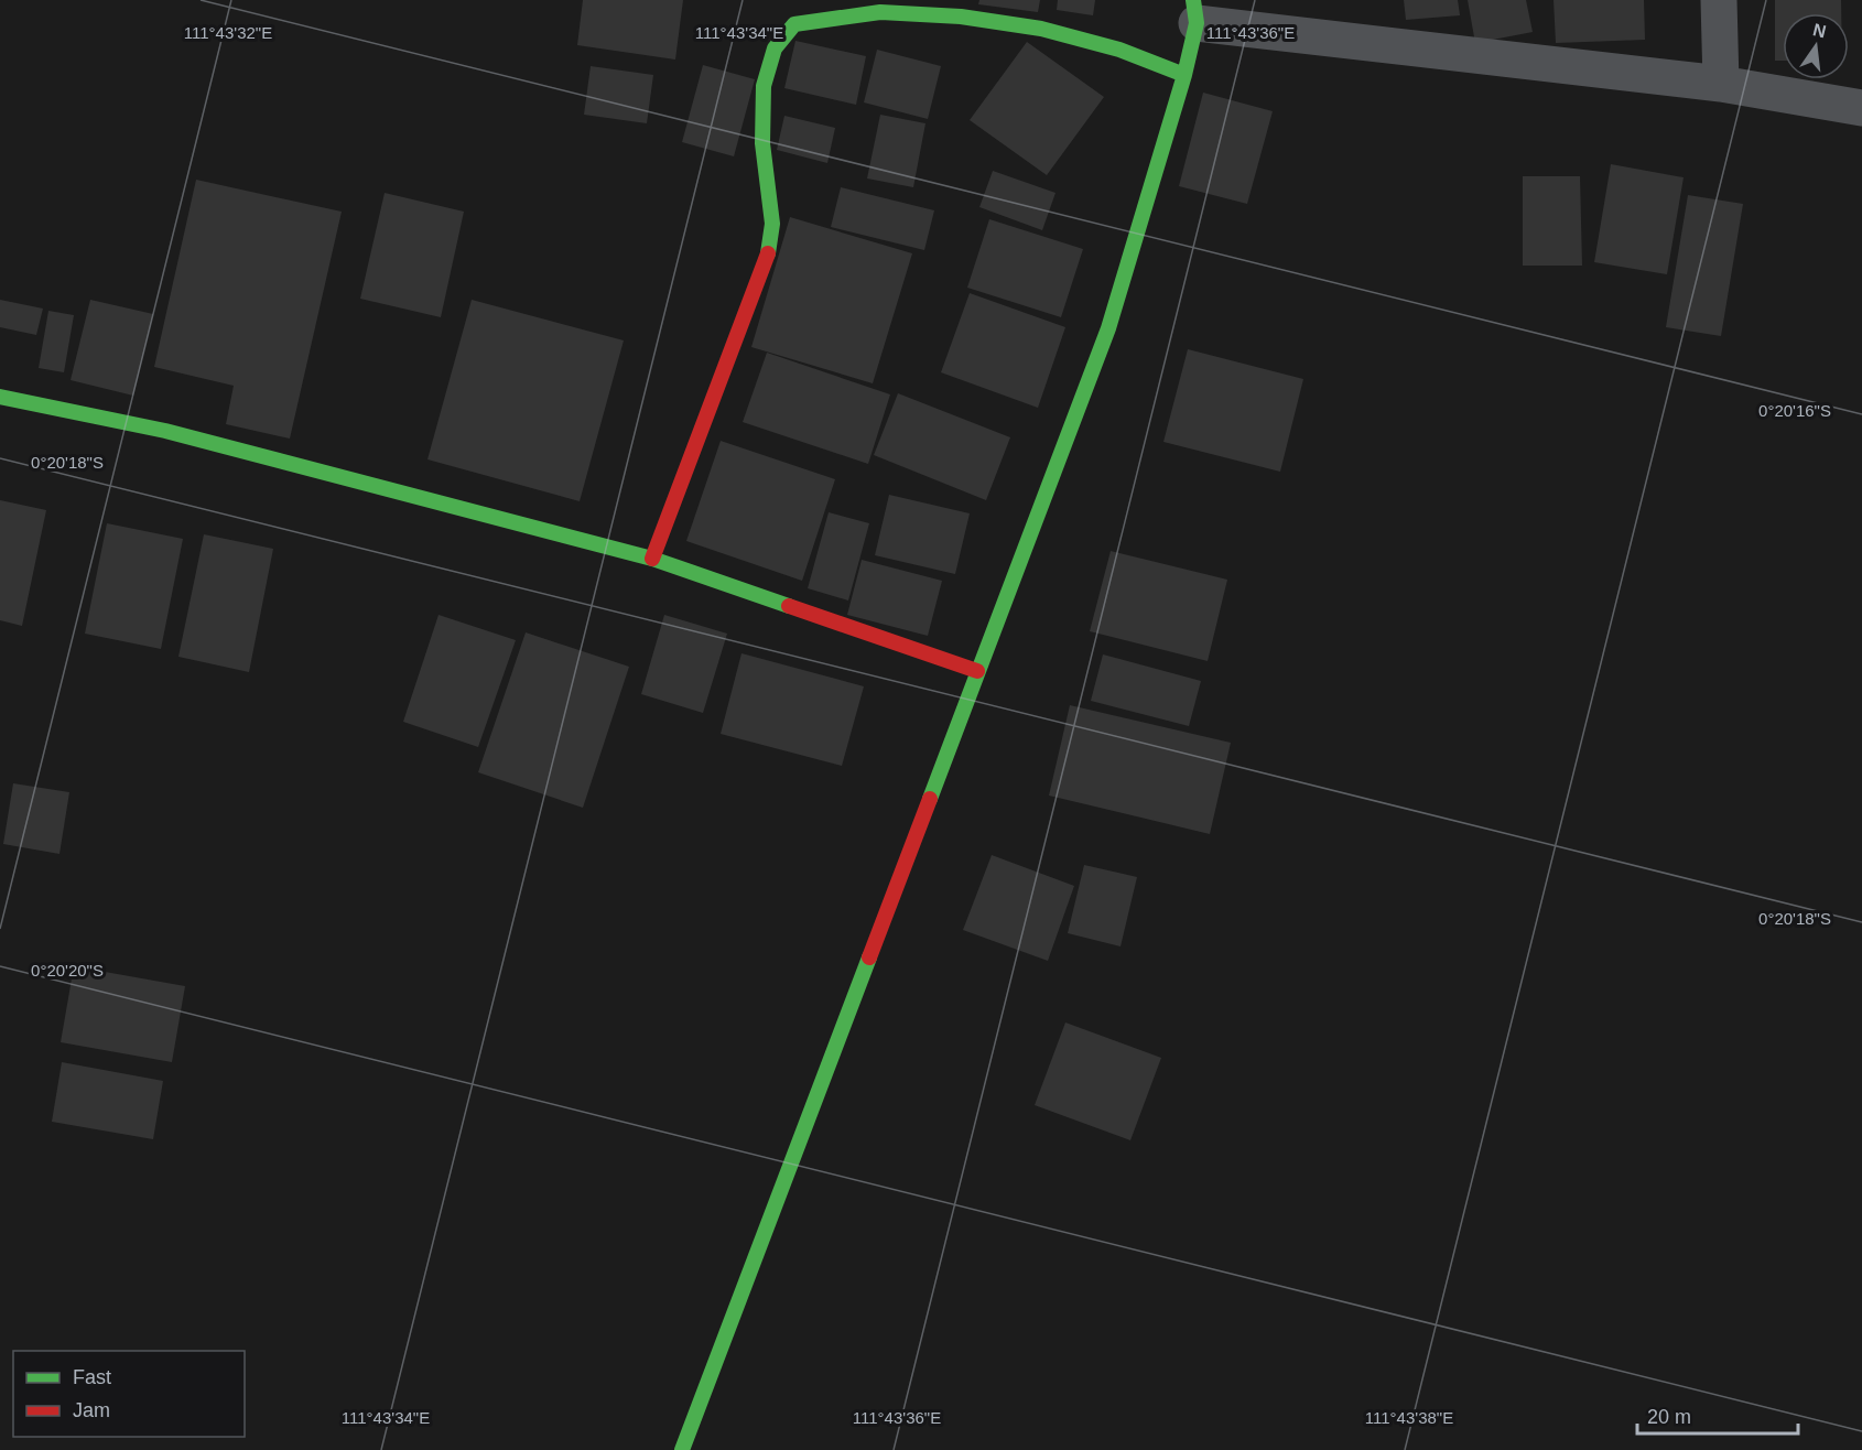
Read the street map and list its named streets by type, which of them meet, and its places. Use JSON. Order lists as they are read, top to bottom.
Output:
{
  "legend": ["Fast", "Jam"],
  "scale_bar": "20 m",
  "north": "top",
  "coordinates": [
    "111°43'34\"E",
    "111°43'36\"E",
    "111°43'32\"E",
    "0°20'16\"S",
    "0°20'18\"S",
    "0°20'20\"S",
    "111°43'38\"E"
  ]
}
